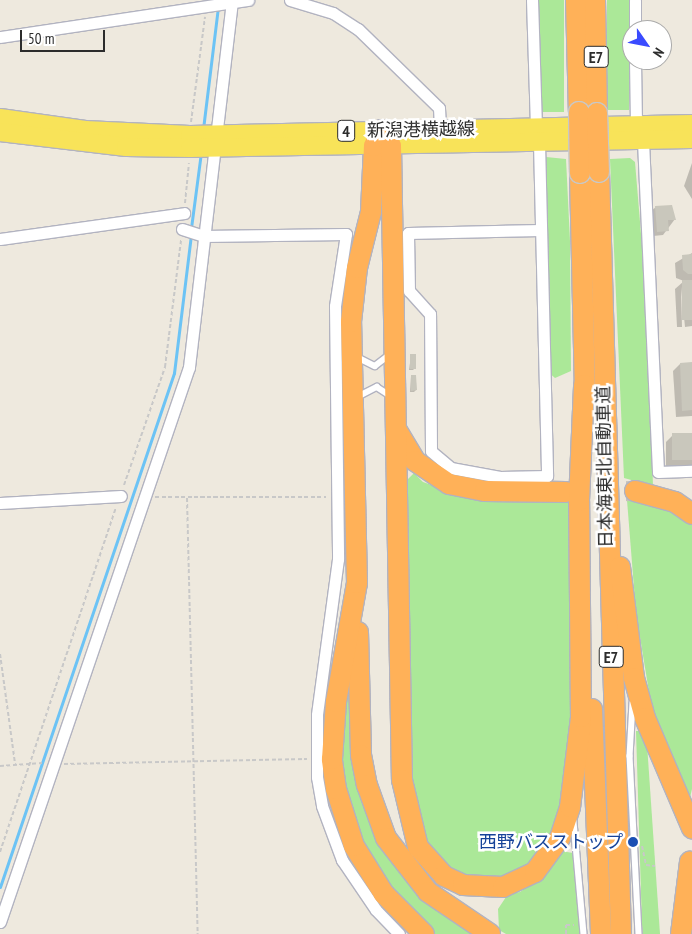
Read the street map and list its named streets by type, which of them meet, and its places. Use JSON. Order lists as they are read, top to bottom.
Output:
{
  "streets": {
    "highway": ["E7", "日本海東北自動車道"],
    "main road": ["新潟港横越線", "4"]
  },
  "places": ["西野バスストップ"],
  "scale_bar": "50 m",
  "north": "bottom right"
}
